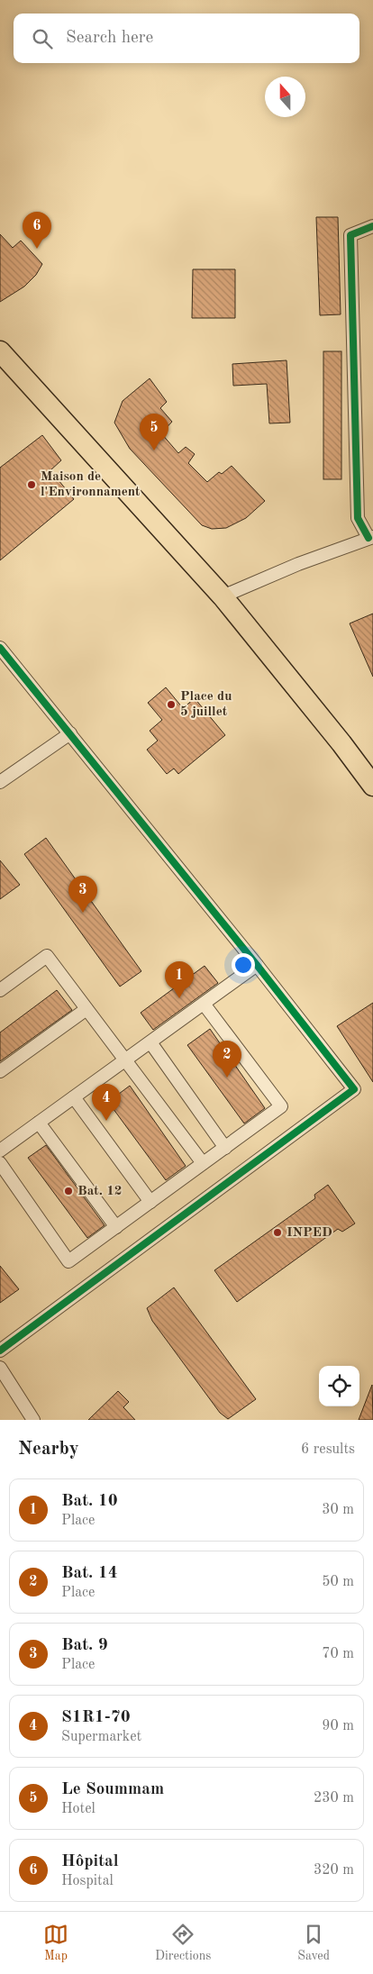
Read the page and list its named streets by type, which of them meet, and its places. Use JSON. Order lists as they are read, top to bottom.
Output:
{
  "places": [
    "Maison de l'Environnament",
    "Place du 5 juillet",
    "Bat. 12",
    "INPED"
  ],
  "north": "top",
  "page": {
    "search": "Search here",
    "pins": [
      "6",
      "5",
      "3",
      "1",
      "2",
      "4"
    ],
    "heading": ["Nearby", "6 results"],
    "list": [
      {
        "mark": "1",
        "name": "Bat. 10",
        "note": "Place",
        "value": "30 m"
      },
      {
        "mark": "2",
        "name": "Bat. 14",
        "note": "Place",
        "value": "50 m"
      },
      {
        "mark": "3",
        "name": "Bat. 9",
        "note": "Place",
        "value": "70 m"
      },
      {
        "mark": "4",
        "name": "S1R1-70",
        "note": "Supermarket",
        "value": "90 m"
      },
      {
        "mark": "5",
        "name": "Le Soummam",
        "note": "Hotel",
        "value": "230 m"
      },
      {
        "mark": "6",
        "name": "Hôpital",
        "note": "Hospital",
        "value": "320 m"
      }
    ],
    "nav": ["Map", "Directions", "Saved"]
  }
}
